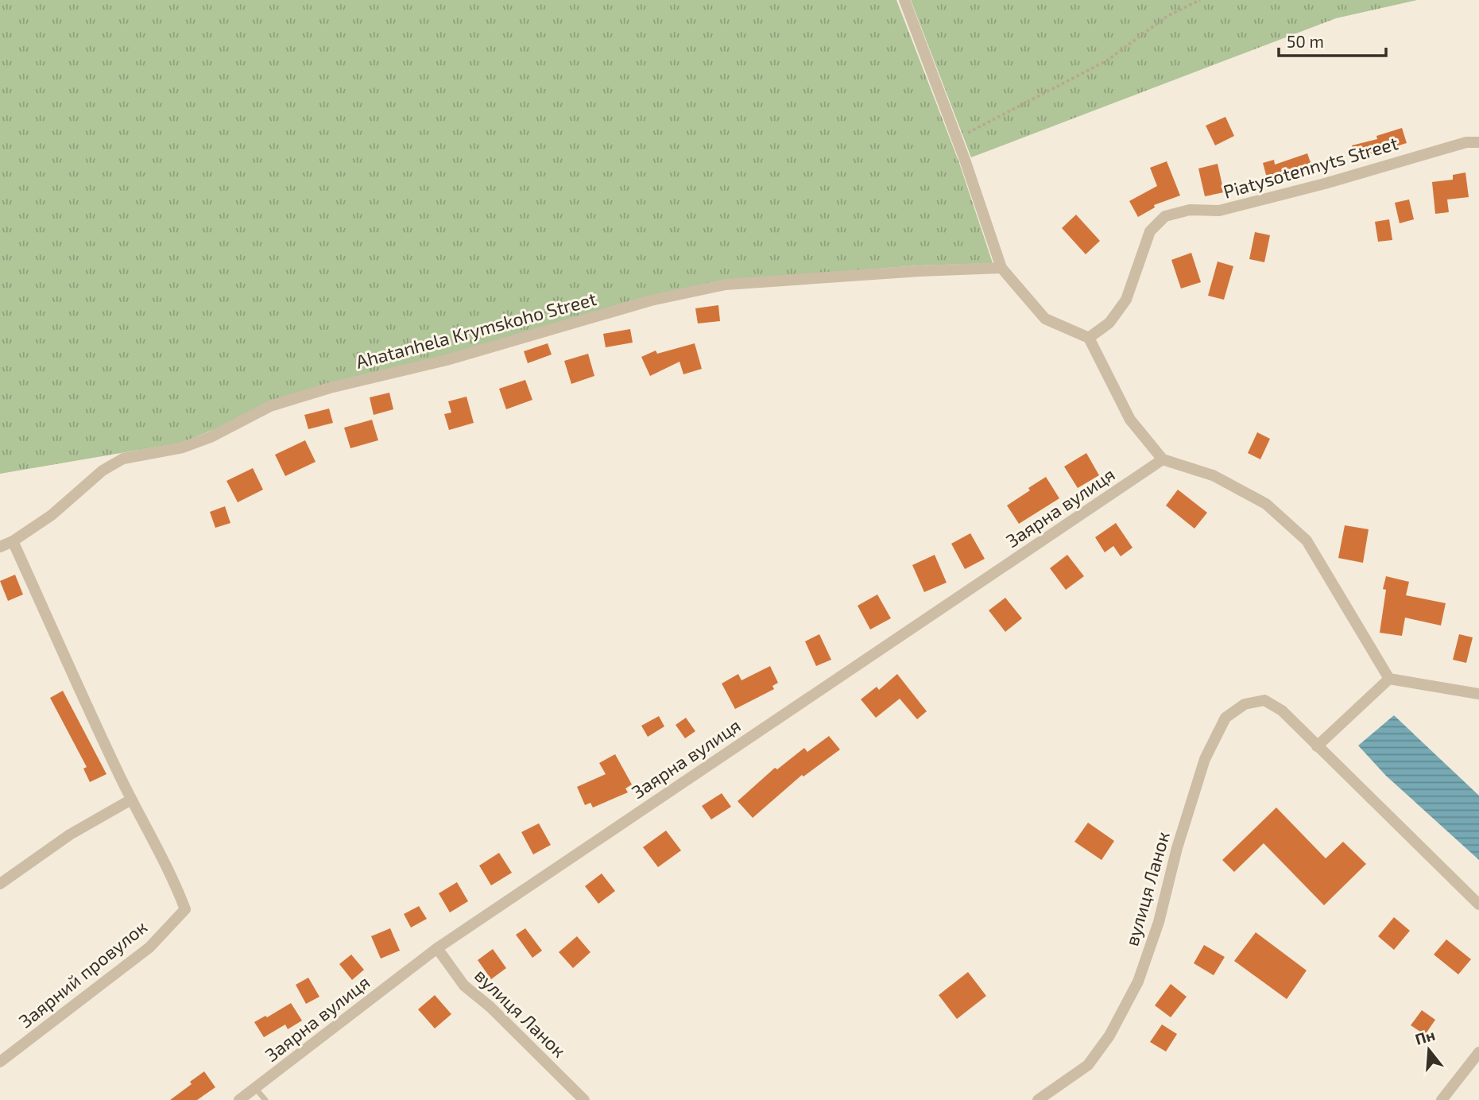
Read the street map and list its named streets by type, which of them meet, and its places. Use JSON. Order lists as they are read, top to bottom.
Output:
{
  "streets": {
    "street": [
      "Piatysotennyts Street",
      "Ahatanhela Krymskoho Street",
      "Заярна вулиця",
      "вулиця Ланок",
      "Заярний провулок"
    ]
  },
  "crossings": [
    ["Заярна вулиця", "вулиця Ланок"]
  ],
  "scale_bar": "50 m",
  "north": "top"
}
